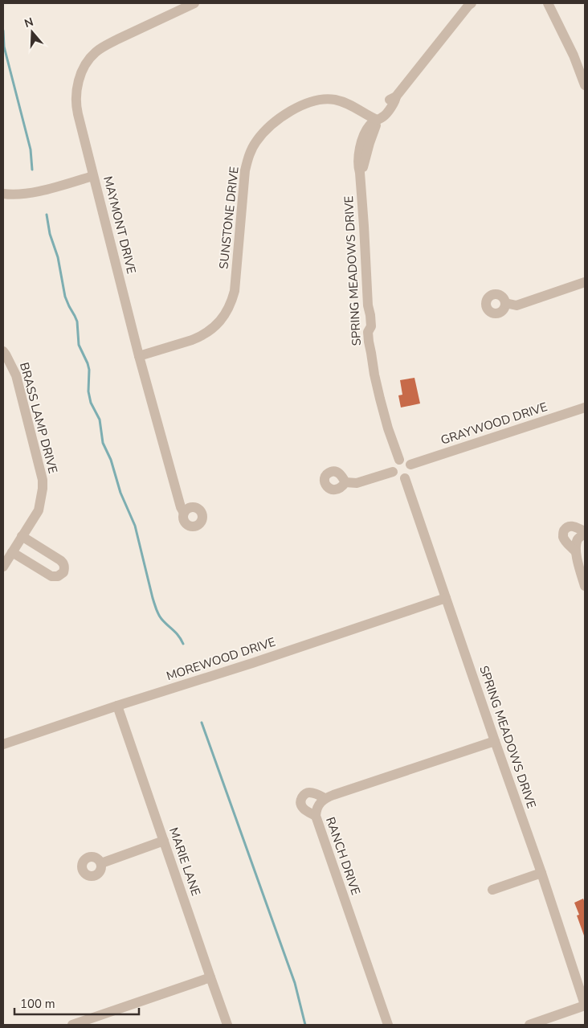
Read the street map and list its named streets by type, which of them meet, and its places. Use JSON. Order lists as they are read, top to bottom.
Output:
{
  "streets": {
    "street": [
      "SUNSTONE DRIVE",
      "MAYMONT DRIVE",
      "SPRING MEADOWS DRIVE",
      "BRASS LAMP DRIVE",
      "GRAYWOOD DRIVE",
      "MOREWOOD DRIVE",
      "RANCH DRIVE",
      "MARIE LANE"
    ]
  },
  "crossings": [
    ["SUNSTONE DRIVE", "MAYMONT DRIVE"],
    ["SUNSTONE DRIVE", "SPRING MEADOWS DRIVE"],
    ["SPRING MEADOWS DRIVE", "GRAYWOOD DRIVE"],
    ["SPRING MEADOWS DRIVE", "MOREWOOD DRIVE"],
    ["MOREWOOD DRIVE", "MARIE LANE"]
  ],
  "scale_bar": "100 m",
  "north": "top"
}
